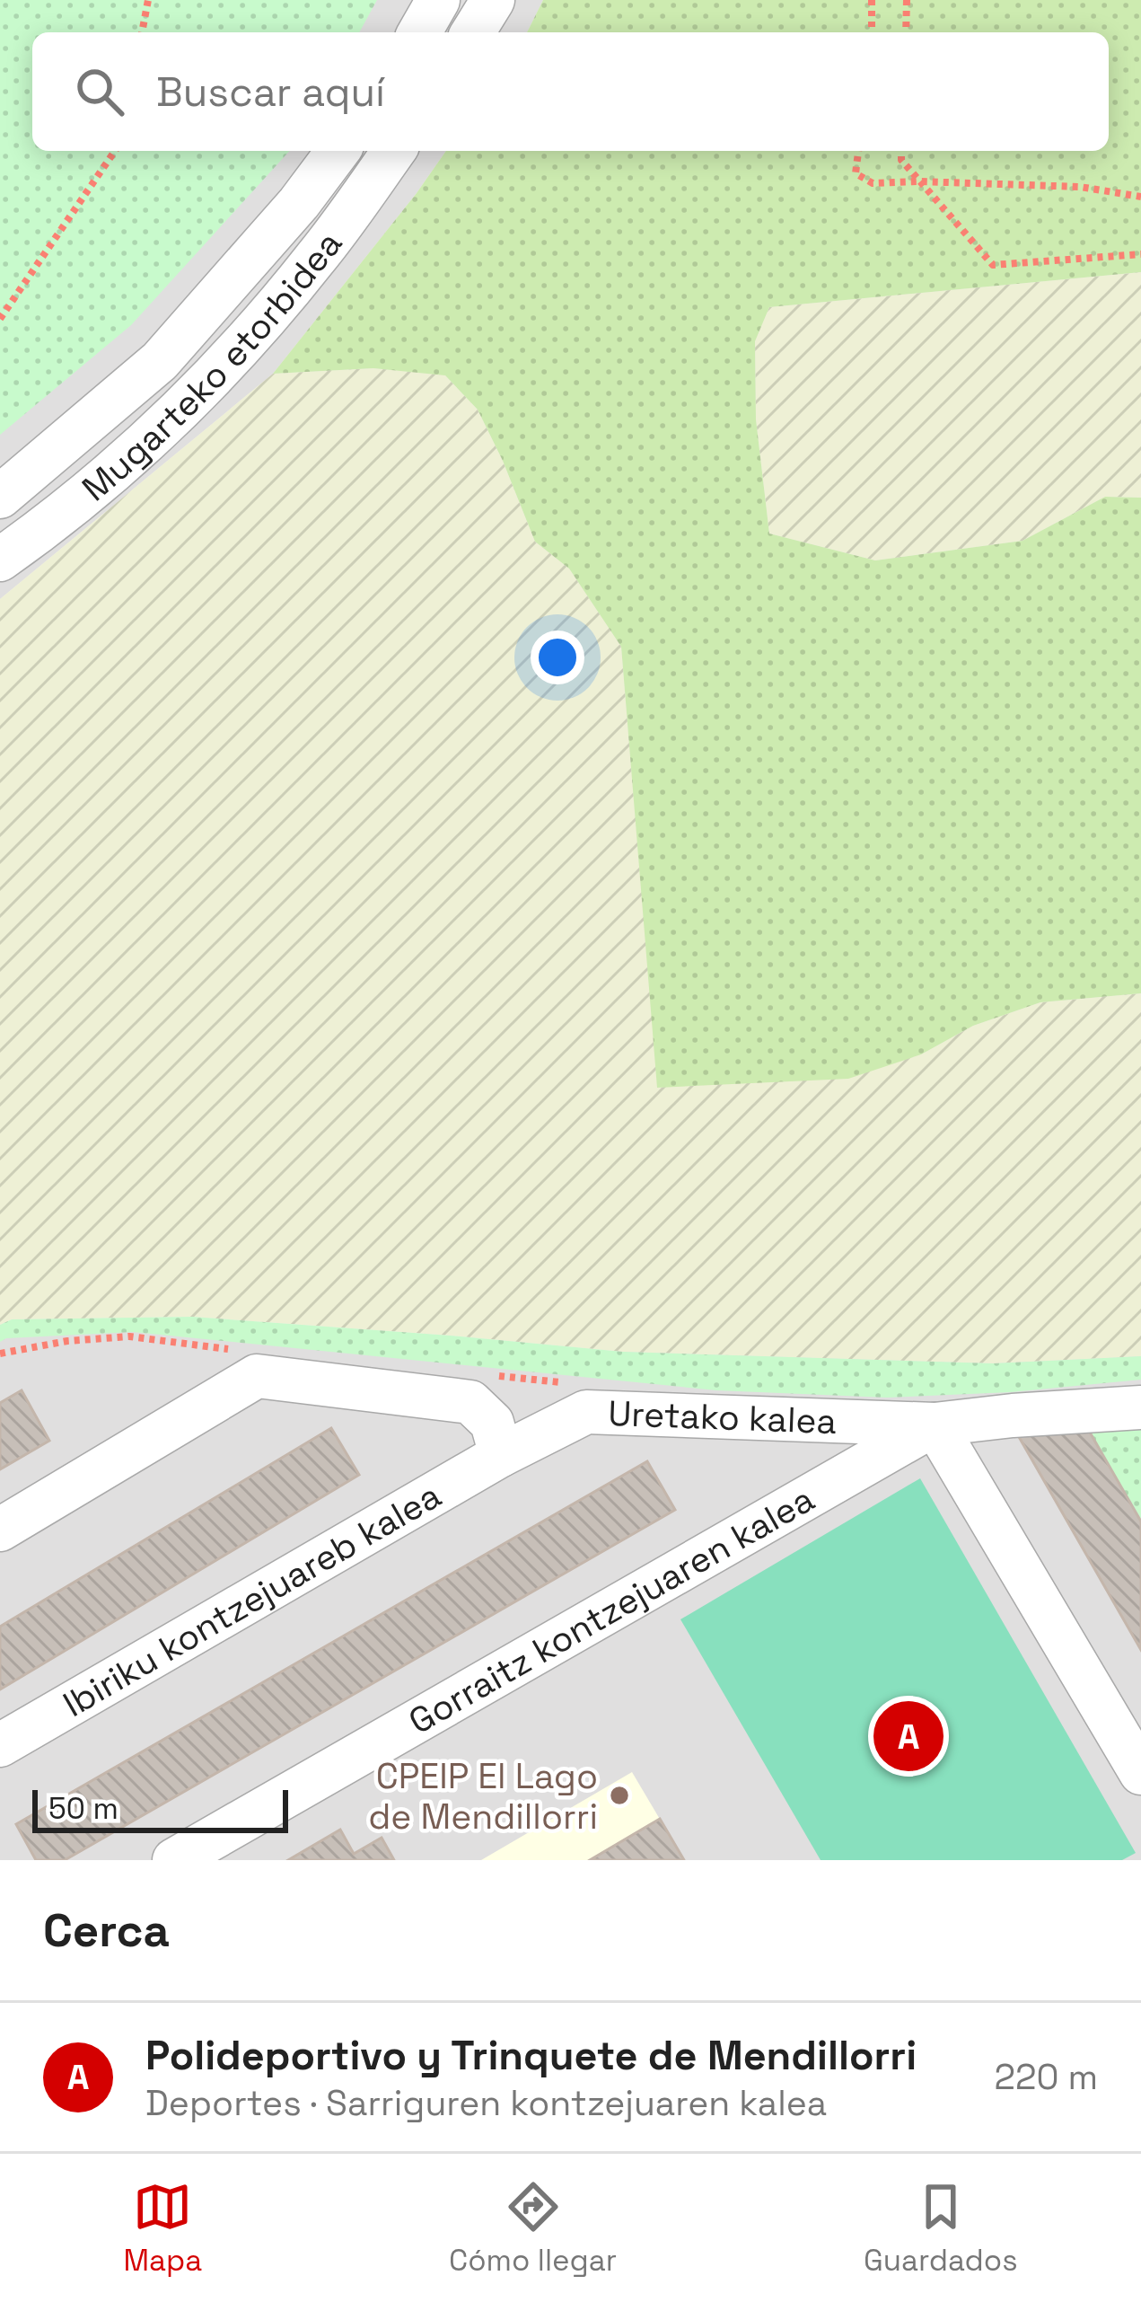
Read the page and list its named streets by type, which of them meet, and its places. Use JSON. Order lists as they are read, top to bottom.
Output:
{
  "streets": {
    "street": [
      "Mugarteko etorbidea",
      "Uretako kalea",
      "Ibiriku kontzejuareb kalea",
      "Gorraitz kontzejuaren kalea"
    ]
  },
  "crossings": [
    ["Uretako kalea", "Ibiriku kontzejuareb kalea"],
    ["Uretako kalea", "Gorraitz kontzejuaren kalea"]
  ],
  "places": ["CPEIP El Lago de Mendillorri"],
  "scale_bar": "50 m",
  "page": {
    "search": "Buscar aquí",
    "pins": "A",
    "scale": "50 m",
    "heading": "Cerca",
    "list": [
      {
        "mark": "A",
        "name": "Polideportivo y Trinquete de Mendillorri",
        "note": "Deportes · Sarriguren kontzejuaren kalea",
        "value": "220 m"
      }
    ],
    "nav": ["Mapa", "Cómo llegar", "Guardados"]
  }
}
